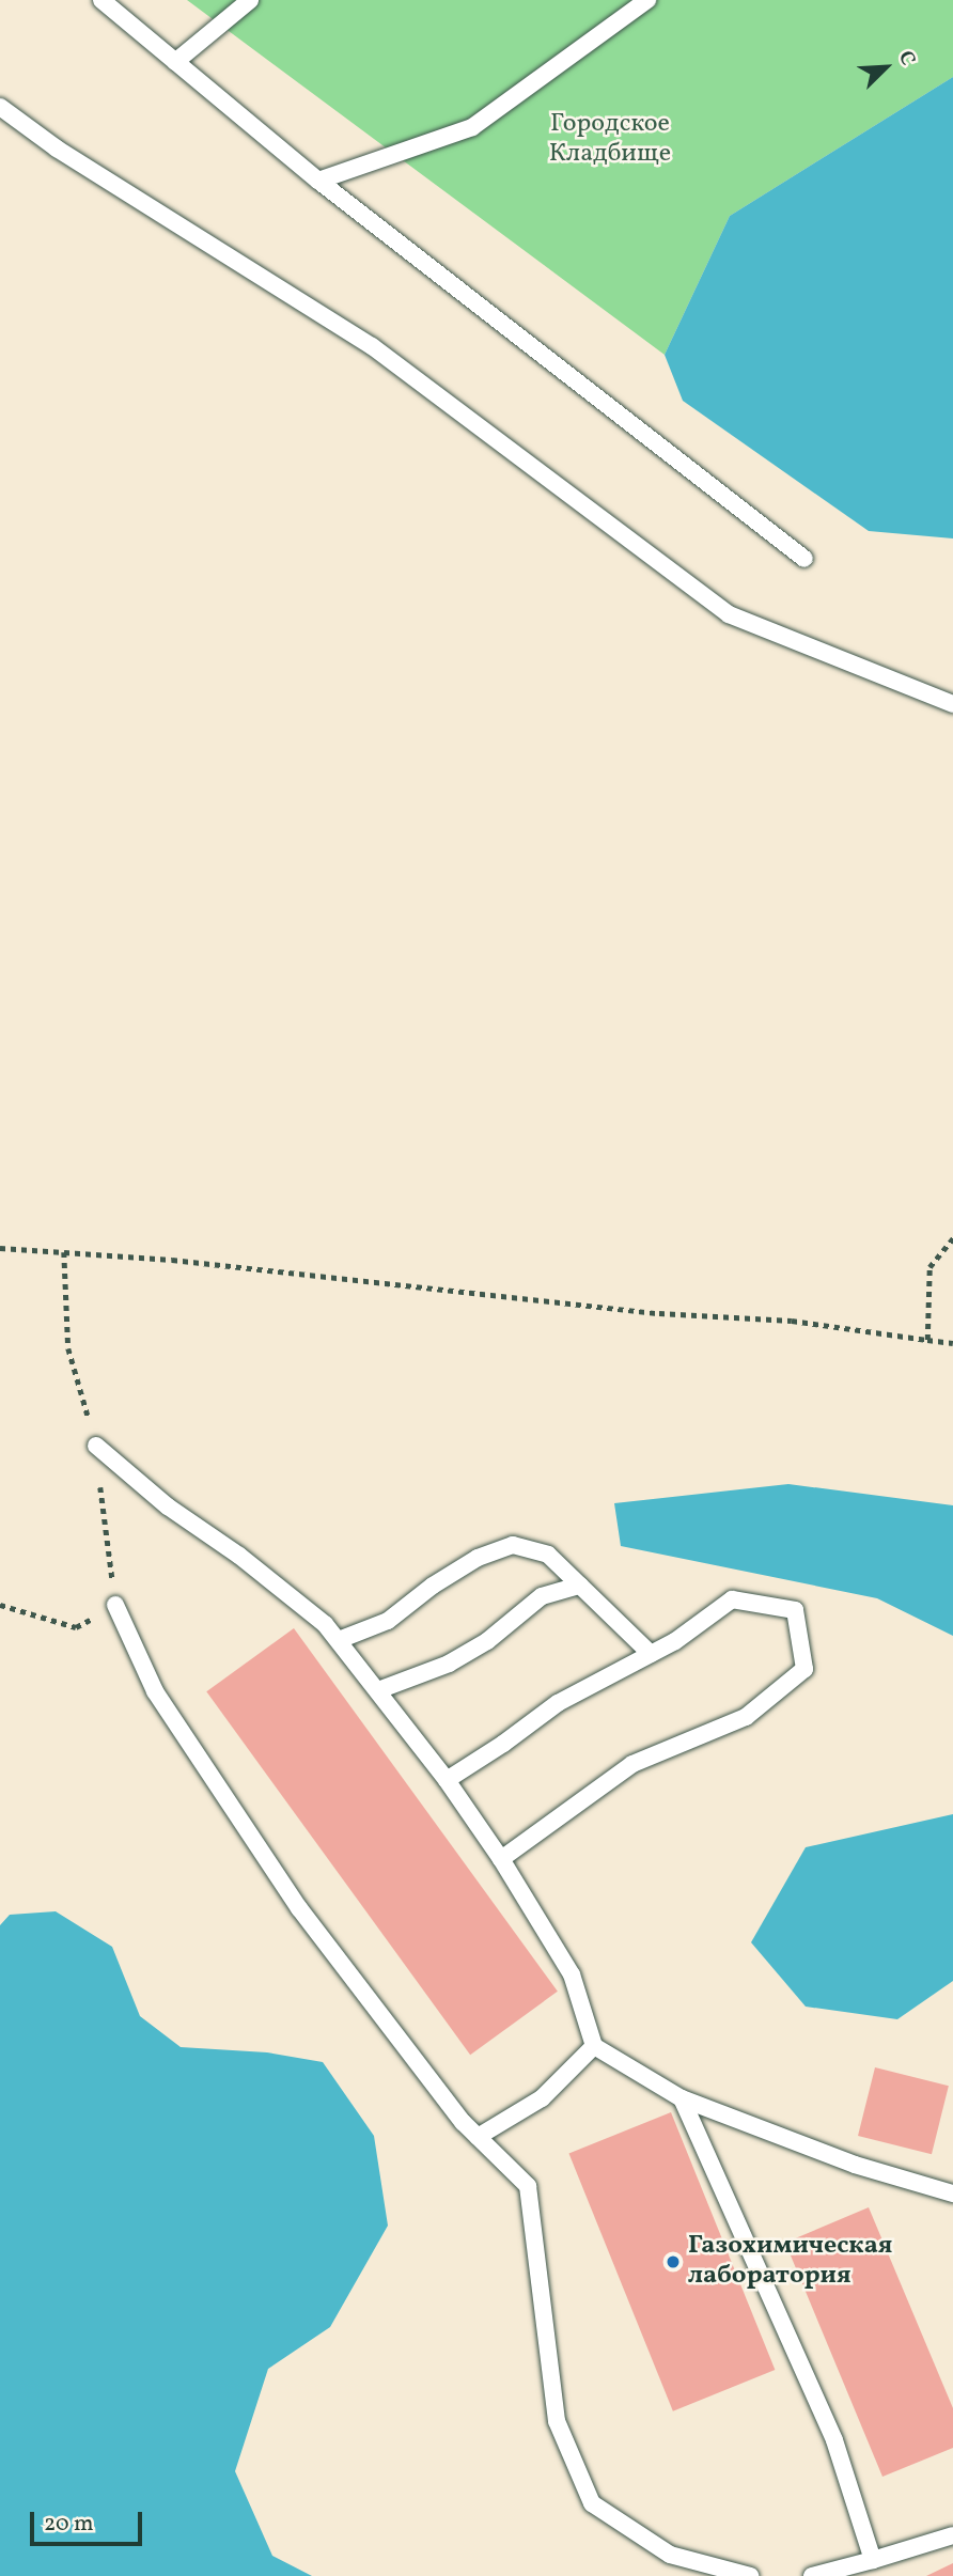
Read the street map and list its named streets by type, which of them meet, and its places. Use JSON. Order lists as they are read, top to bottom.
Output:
{
  "parks": ["Городское Кладбище"],
  "places": ["Газохимическая лаборатория"],
  "scale_bar": "20 m",
  "north": "top right"
}
